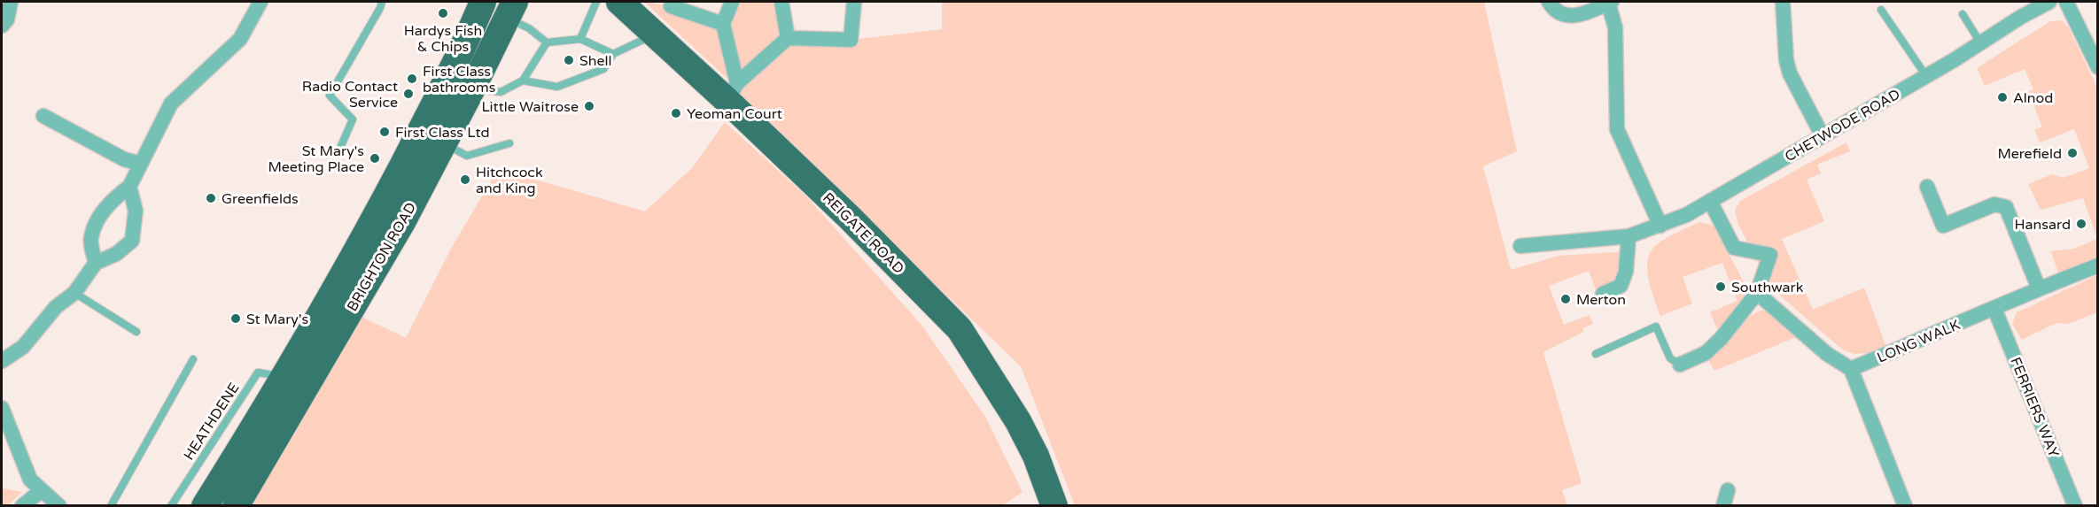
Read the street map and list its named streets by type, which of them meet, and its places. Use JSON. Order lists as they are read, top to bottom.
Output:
{
  "streets": {
    "highway": ["REIGATE ROAD", "BRIGHTON ROAD"],
    "street": ["CHETWODE ROAD", "LONG WALK", "FERRIERS WAY"],
    "lane": ["HEATHDENE"]
  },
  "crossings": [
    ["BRIGHTON ROAD", "HEATHDENE"],
    ["LONG WALK", "FERRIERS WAY"]
  ],
  "places": [
    "Hardys Fish & Chips",
    "Shell",
    "First Class bathrooms",
    "Radio Contact Service",
    "Alnod",
    "Little Waitrose",
    "Yeoman Court",
    "First Class Ltd",
    "Merefield",
    "St Mary's Meeting Place",
    "Hitchcock and King",
    "Greenfields",
    "Hansard",
    "Southwark",
    "Merton",
    "St Mary's"
  ]
}
